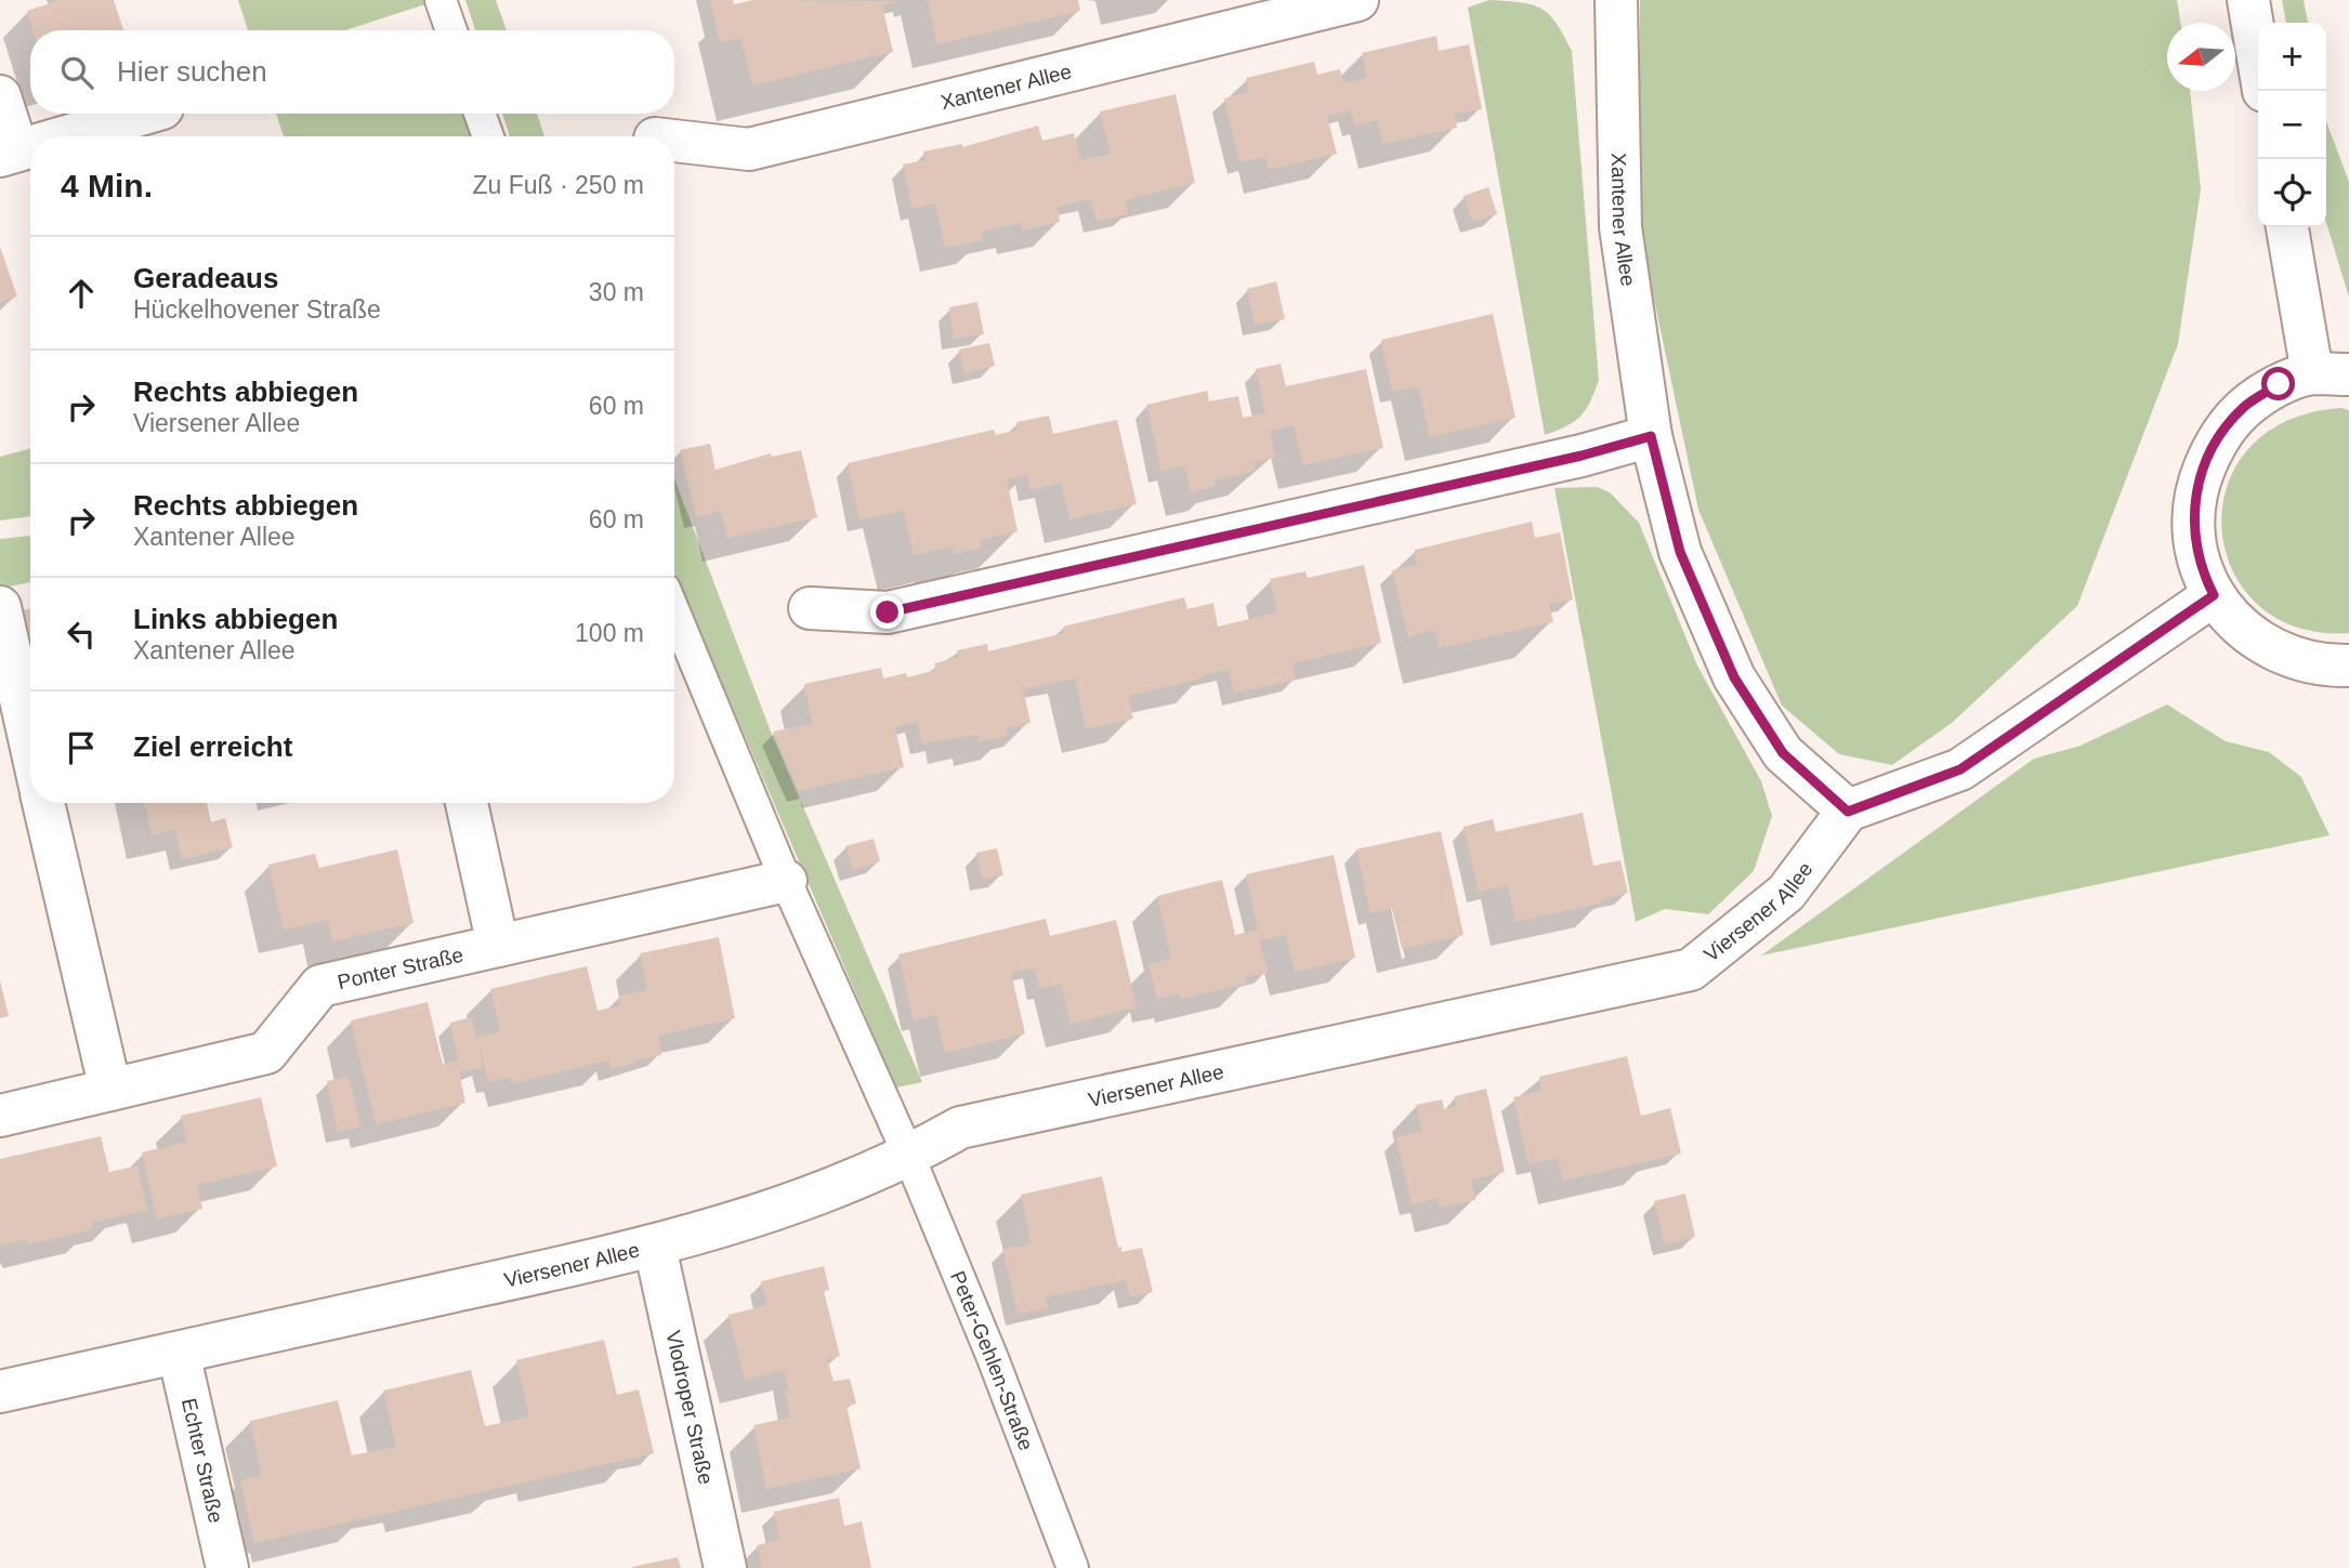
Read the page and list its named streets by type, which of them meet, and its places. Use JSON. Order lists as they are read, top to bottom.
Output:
{
  "streets": {
    "street": [
      "Xantener Allee",
      "Viersener Allee",
      "Ponter Straße",
      "Vlodroper Straße",
      "Echter Straße"
    ],
    "lane": ["Peter-Gehlen-Straße"]
  },
  "crossings": [
    ["Xantener Allee", "Viersener Allee"],
    ["Viersener Allee", "Peter-Gehlen-Straße"],
    ["Viersener Allee", "Vlodroper Straße"],
    ["Viersener Allee", "Echter Straße"],
    ["Ponter Straße", "Peter-Gehlen-Straße"]
  ],
  "north": "left",
  "page": {
    "map_buttons": ["+", "−"],
    "search": "Hier suchen",
    "heading": ["4 Min.", "Zu Fuß · 250 m"],
    "list": [
      ["Geradeaus", "Hückelhovener Straße", "30 m"],
      ["Rechts abbiegen", "Viersener Allee", "60 m"],
      ["Rechts abbiegen", "Xantener Allee", "60 m"],
      ["Links abbiegen", "Xantener Allee", "100 m"],
      "Ziel erreicht"
    ]
  }
}
